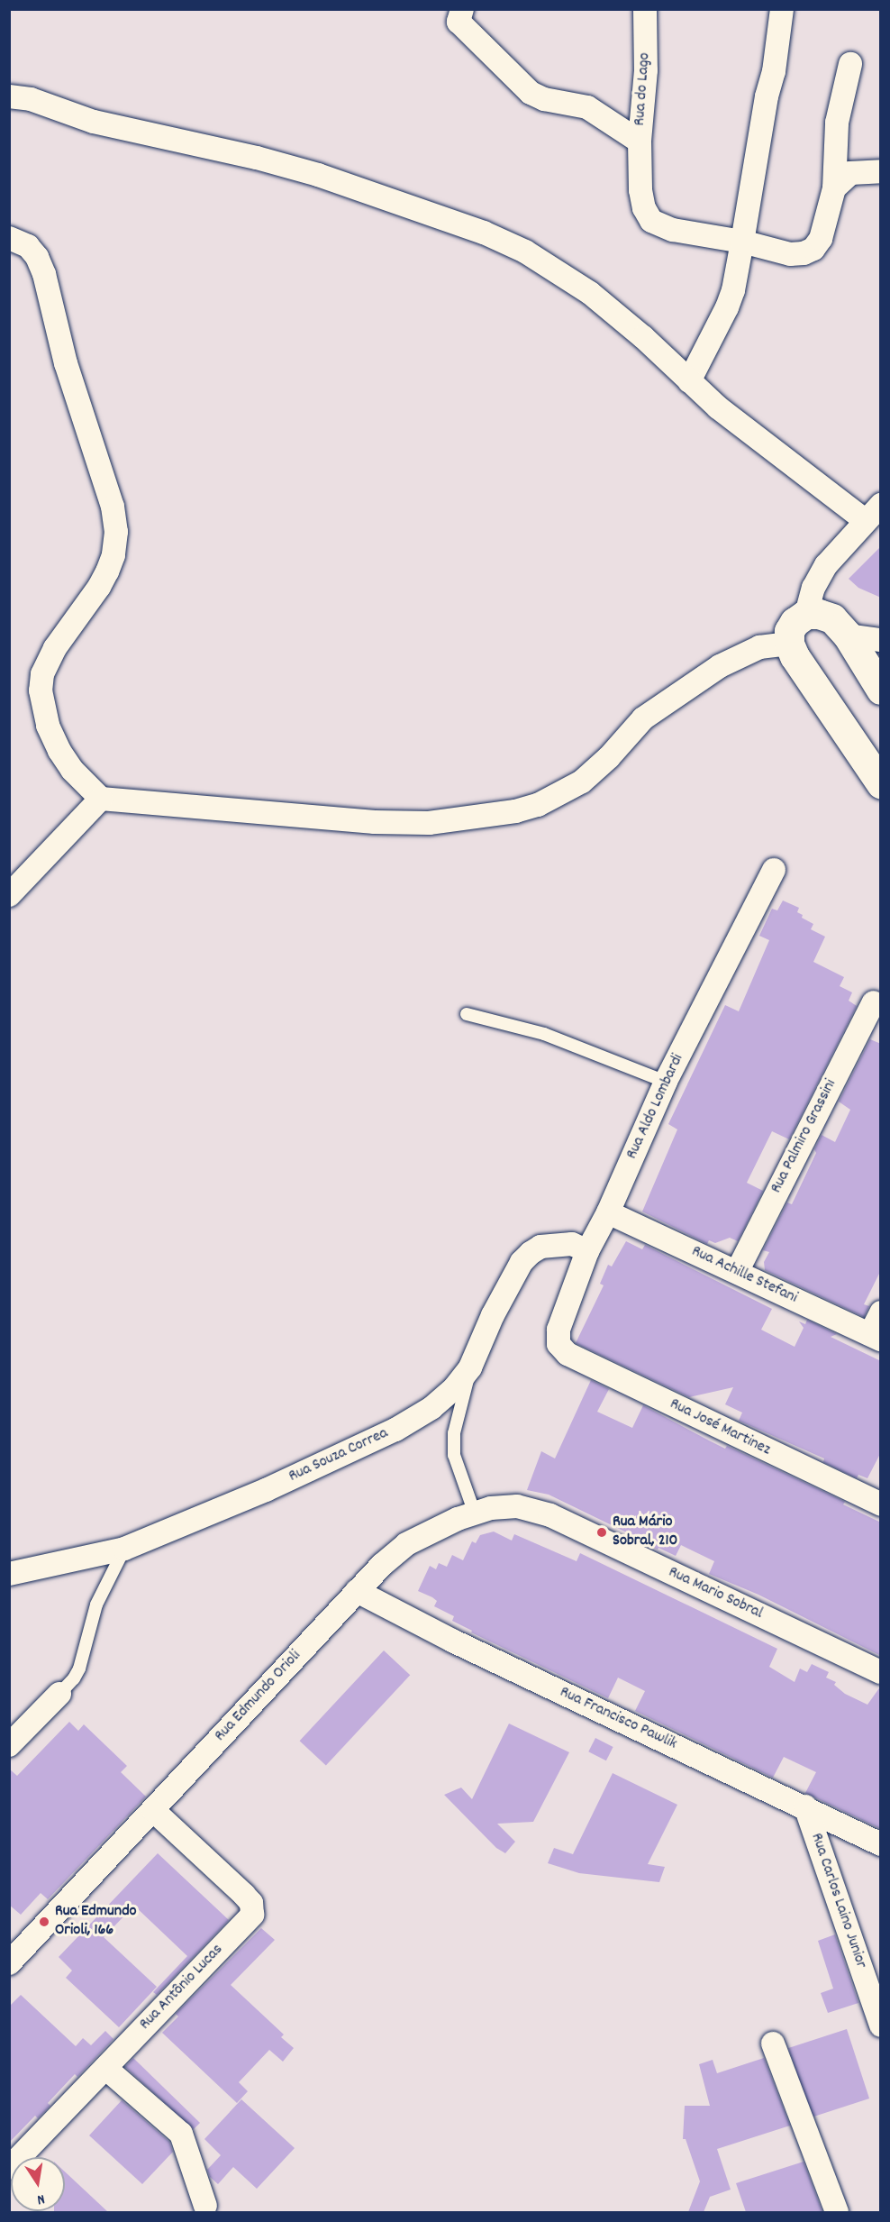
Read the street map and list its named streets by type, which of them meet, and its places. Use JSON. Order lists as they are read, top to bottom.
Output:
{
  "streets": {
    "street": [
      "Rua do Lago",
      "Rua Aldo Lombardi",
      "Rua Palmiro Grassini",
      "Rua Achille Stefani",
      "Rua José Martinez",
      "Rua Souza Correa",
      "Rua Mario Sobral",
      "Rua Edmundo Orioli",
      "Rua Francisco Pawlik",
      "Rua Carlos Laino Junior",
      "Rua Antônio Lucas"
    ]
  },
  "crossings": [
    ["Rua Aldo Lombardi", "Rua Achille Stefani"],
    ["Rua Aldo Lombardi", "Rua José Martinez"],
    ["Rua Aldo Lombardi", "Rua Souza Correa"],
    ["Rua Palmiro Grassini", "Rua Achille Stefani"],
    ["Rua Mario Sobral", "Rua Edmundo Orioli"],
    ["Rua Edmundo Orioli", "Rua Francisco Pawlik"],
    ["Rua Edmundo Orioli", "Rua Antônio Lucas"],
    ["Rua Francisco Pawlik", "Rua Carlos Laino Junior"]
  ],
  "places": ["Rua Mário Sobral, 210", "Rua Edmundo Orioli, 166"],
  "north": "bottom"
}
